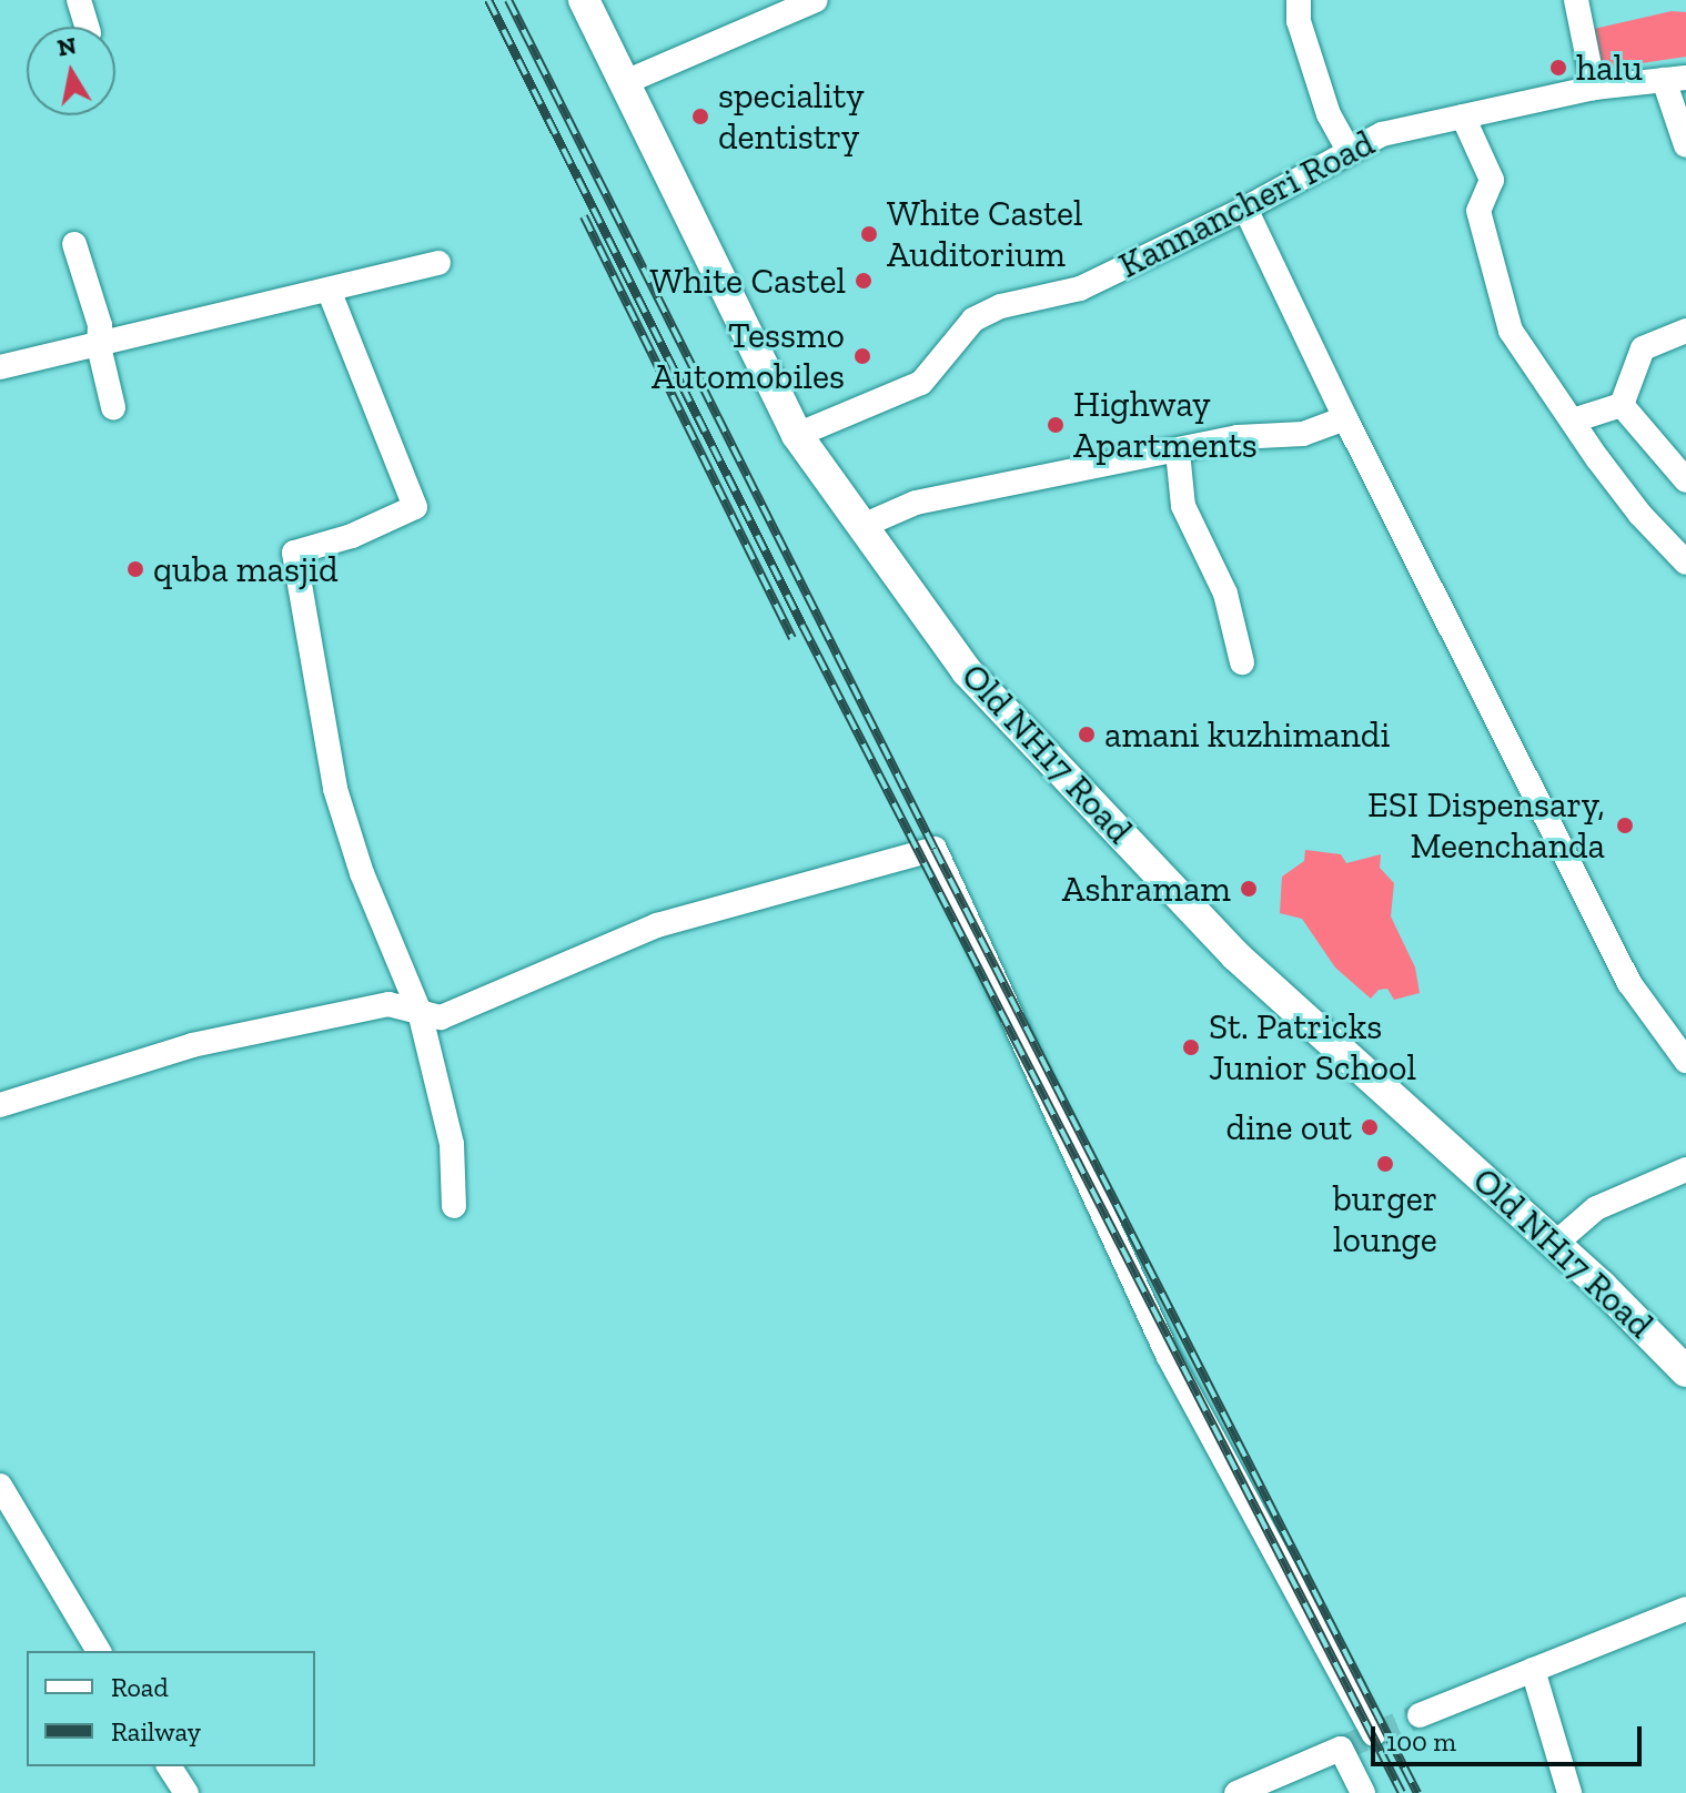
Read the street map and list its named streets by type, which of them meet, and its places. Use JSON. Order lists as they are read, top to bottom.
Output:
{
  "streets": {
    "main road": ["Old NH17 Road"],
    "street": ["Kannancheri Road"]
  },
  "crossings": [
    ["Kannancheri Road", "Old NH17 Road"]
  ],
  "places": [
    "halu",
    "speciality dentistry",
    "White Castel Auditorium",
    "White Castel",
    "Tessmo Automobiles",
    "Highway Apartments",
    "quba masjid",
    "amani kuzhimandi",
    "ESI Dispensary, Meenchanda",
    "Ashramam",
    "St. Patricks Junior School",
    "dine out",
    "burger lounge"
  ],
  "legend": ["Road", "Railway"],
  "scale_bar": "100 m",
  "north": "top"
}
